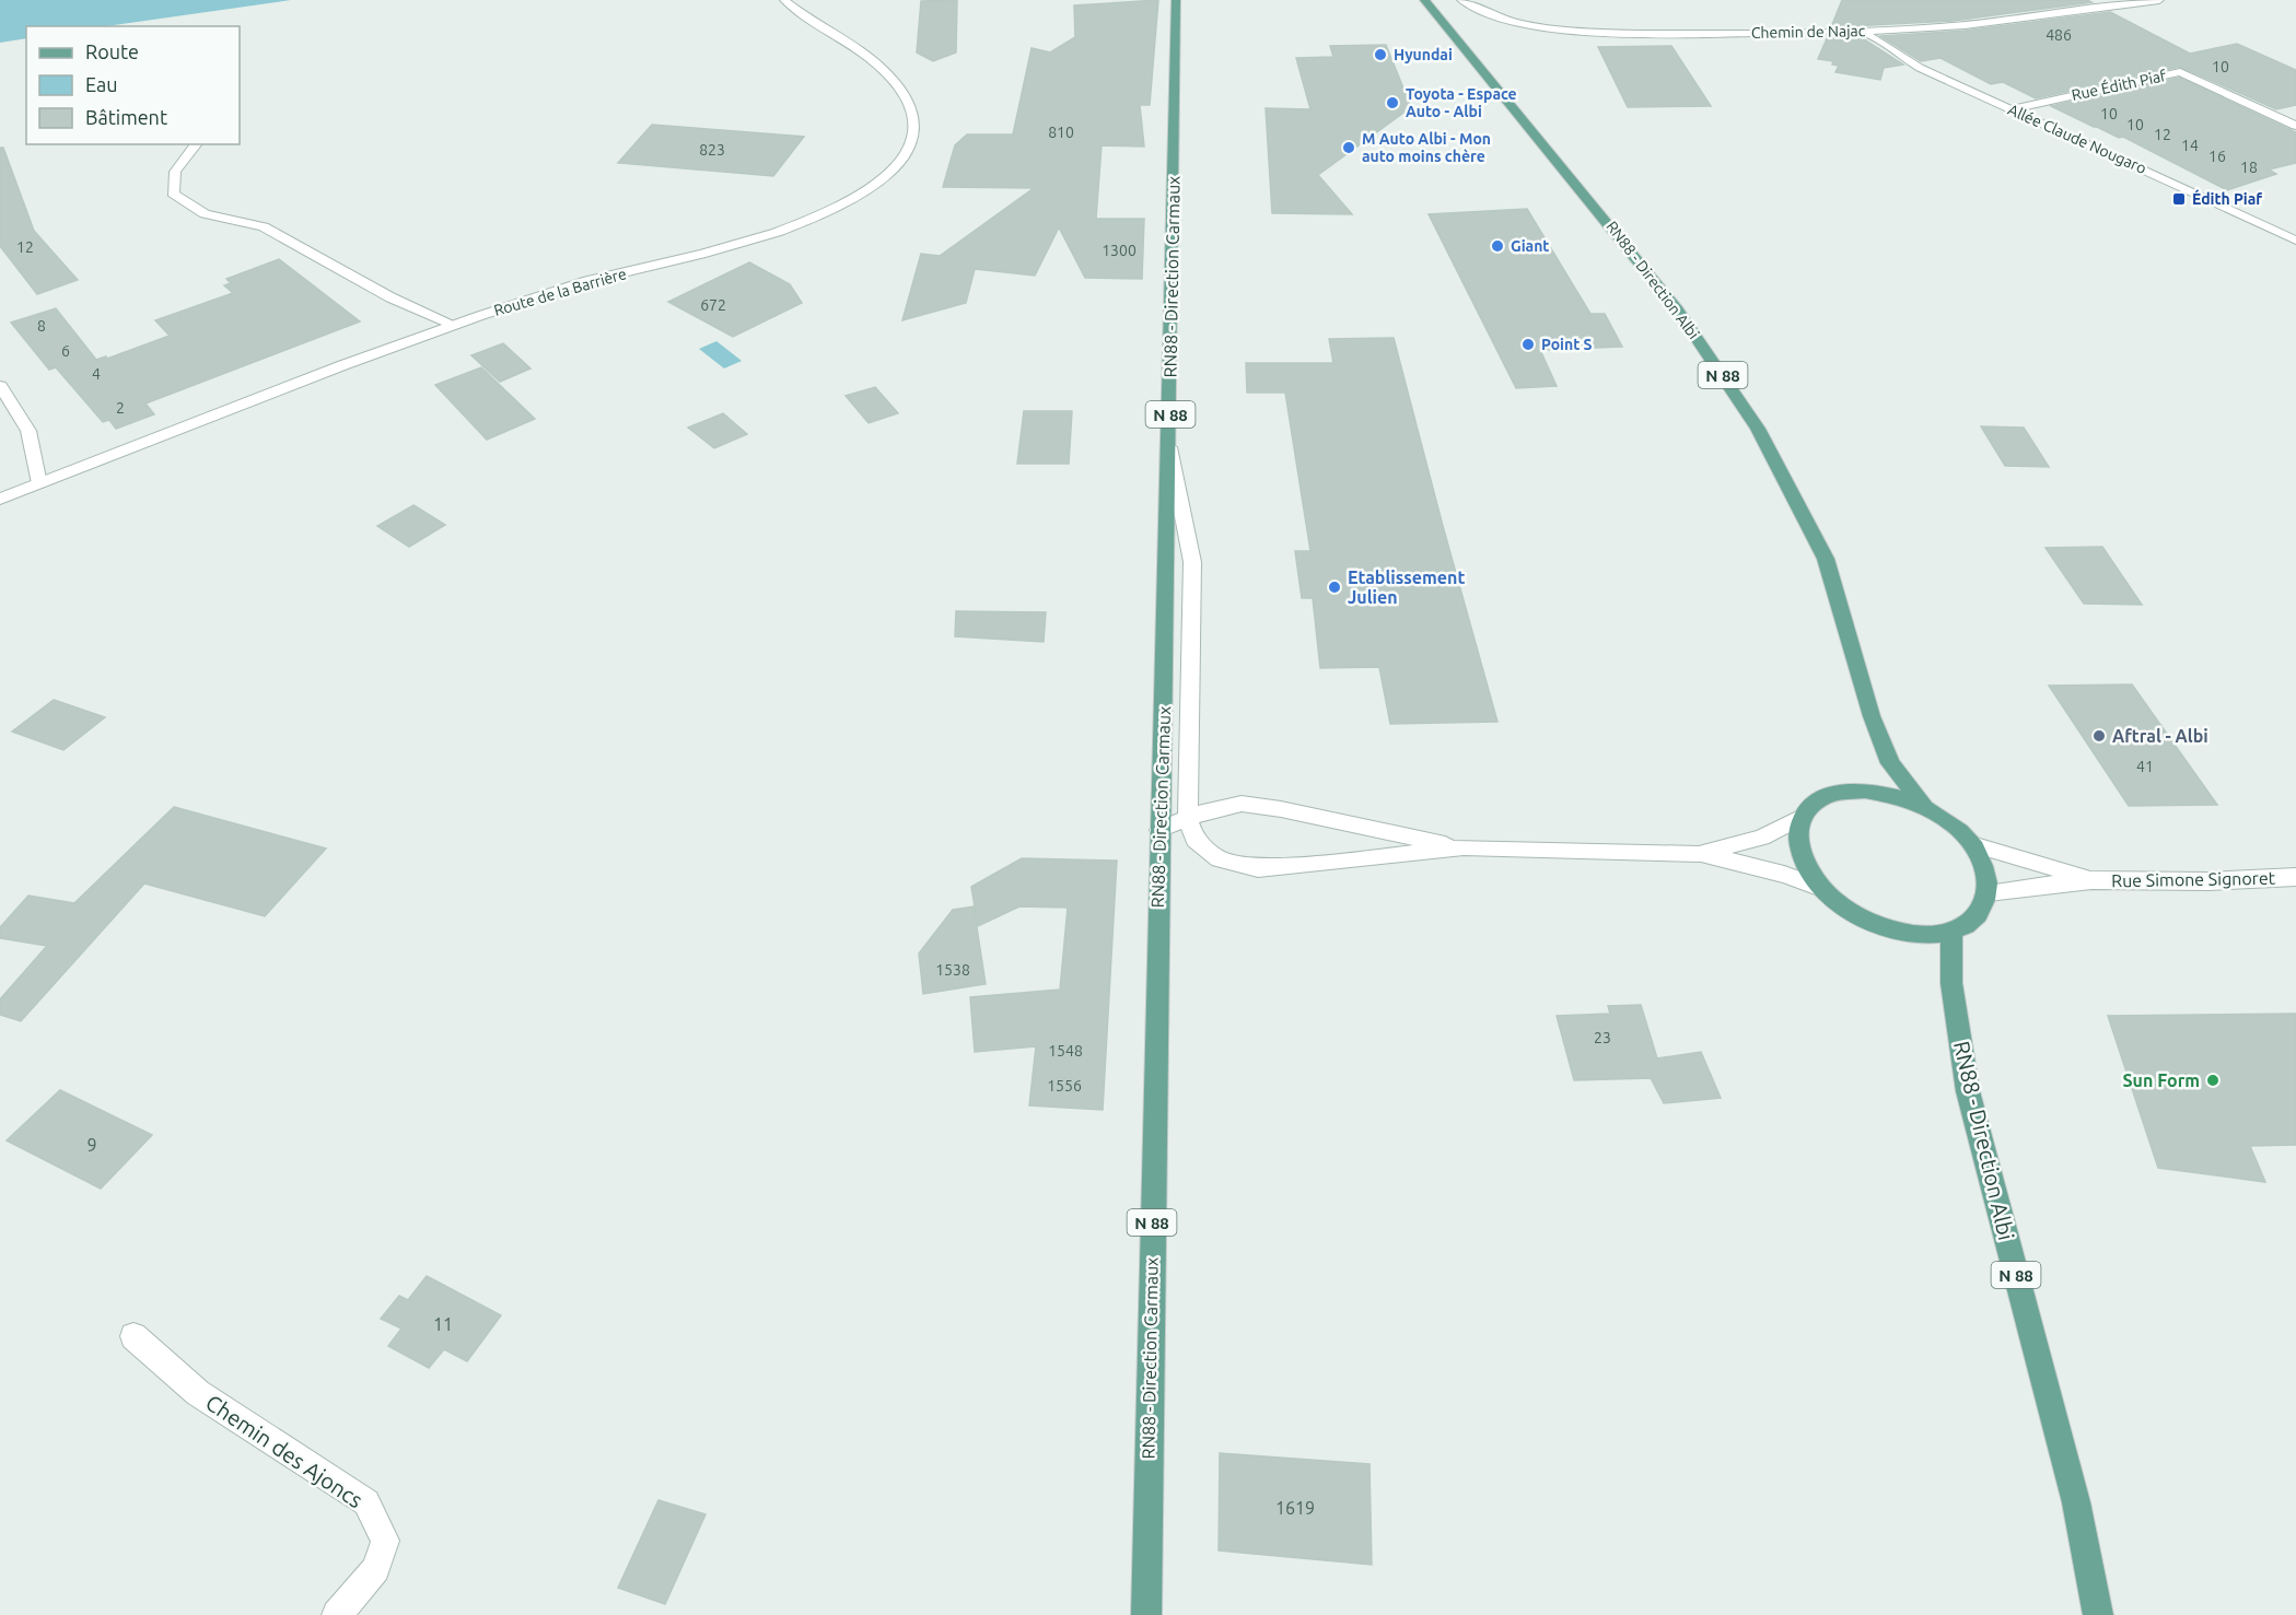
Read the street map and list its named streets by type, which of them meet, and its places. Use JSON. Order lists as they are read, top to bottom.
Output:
{
  "streets": {
    "main road": ["RN88 - Direction Carmaux", "RN88 - Direction Albi", "N 88"],
    "street": [
      "Chemin de Najac",
      "Rue Édith Piaf",
      "Allée Claude Nougaro",
      "Route de la Barrière",
      "Rue Simone Signoret",
      "Chemin des Ajoncs"
    ]
  },
  "crossings": [
    ["Chemin de Najac", "Allée Claude Nougaro"],
    ["Rue Édith Piaf", "Allée Claude Nougaro"],
    ["RN88 - Direction Albi", "Rue Simone Signoret"]
  ],
  "places": {
    "other": [
      "Hyundai",
      "Toyota - Espace Auto - Albi",
      "M Auto Albi - Mon auto moins chère",
      "Giant",
      "Point S",
      "Etablissement Julien",
      "Aftral - Albi",
      "Sun Form"
    ],
    "transit": ["Édith Piaf"]
  },
  "house_numbers": [
    "486",
    "10",
    "10",
    "10",
    "810",
    "12",
    "14",
    "823",
    "16",
    "18",
    "12",
    "1300",
    "672",
    "8",
    "6",
    "4",
    "2",
    "41",
    "1538",
    "23",
    "1548",
    "1556",
    "9",
    "11",
    "1619"
  ],
  "legend": ["Route", "Eau", "Bâtiment"]
}
